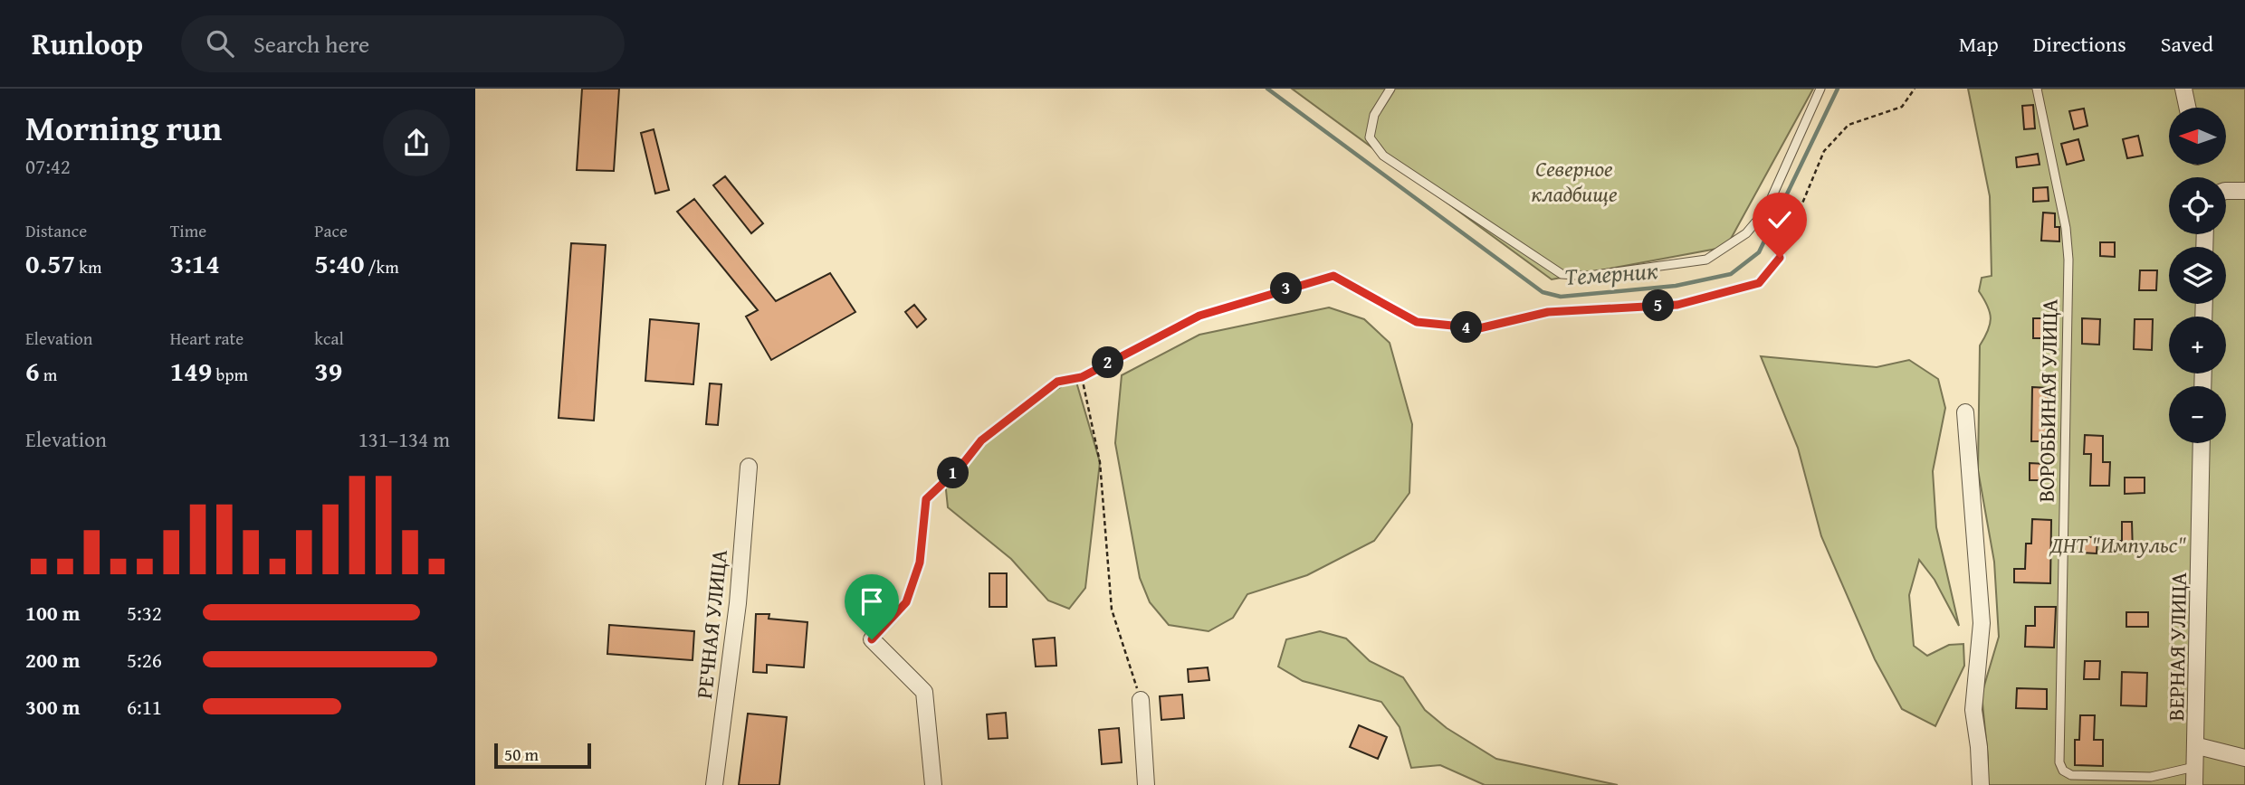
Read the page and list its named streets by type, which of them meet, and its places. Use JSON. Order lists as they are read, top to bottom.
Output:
{
  "streets": {
    "street": ["РЕЧНАЯ УЛИЦА", "ВЕРНАЯ УЛИЦА"],
    "lane": ["ВОРОБЬИНАЯ УЛИЦА"]
  },
  "crossings": [
    ["ВОРОБЬИНАЯ УЛИЦА", "ВЕРНАЯ УЛИЦА"]
  ],
  "water": ["Темерник"],
  "parks": ["Северное кладбище", "ДНТ \"Импульс\""],
  "scale_bar": "50 m",
  "north": "left",
  "page": {
    "header": "Runloop",
    "search": "Search here",
    "nav": ["Map", "Directions", "Saved"],
    "heading": ["Morning run", "07:42"],
    "map_buttons": ["+", "−"],
    "stats": [
      ["Distance", "0.57 km"],
      ["Time", "3:14"],
      ["Pace", "5:40 /km"],
      ["Elevation", "6 m"],
      ["Heart rate", "149 bpm"],
      ["kcal", "39"]
    ],
    "pins": [
      "3",
      "5",
      "4",
      "2",
      "1"
    ],
    "chart": ["Elevation", "131–134 m"],
    "list": [
      {
        "name": "100 m",
        "note": "5:32"
      },
      {
        "name": "200 m",
        "note": "5:26"
      },
      {
        "name": "300 m",
        "note": "6:11"
      }
    ],
    "scale": "50 m"
  }
}
